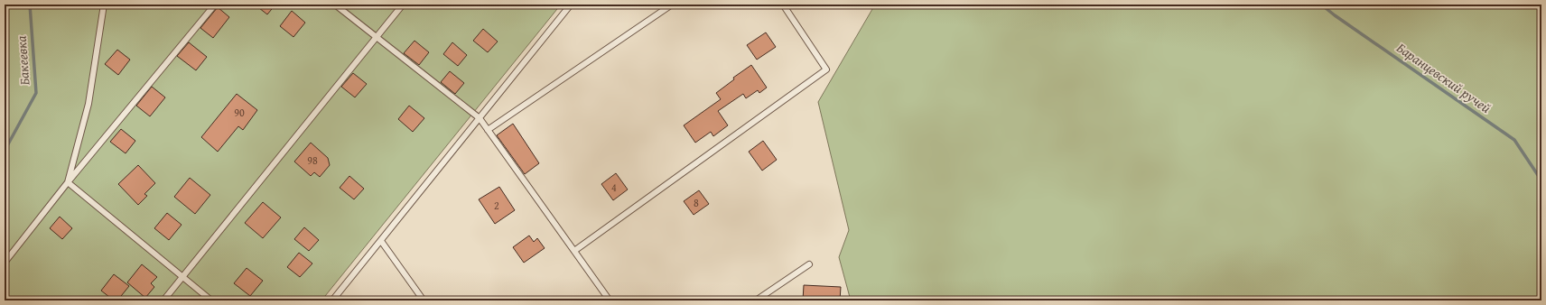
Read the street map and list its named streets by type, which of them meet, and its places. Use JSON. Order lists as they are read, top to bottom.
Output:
{
  "water": ["Бакеевка", "Баранцевский ручей"],
  "house_numbers": [
    "90",
    "98",
    "4",
    "8",
    "2"
  ]
}
